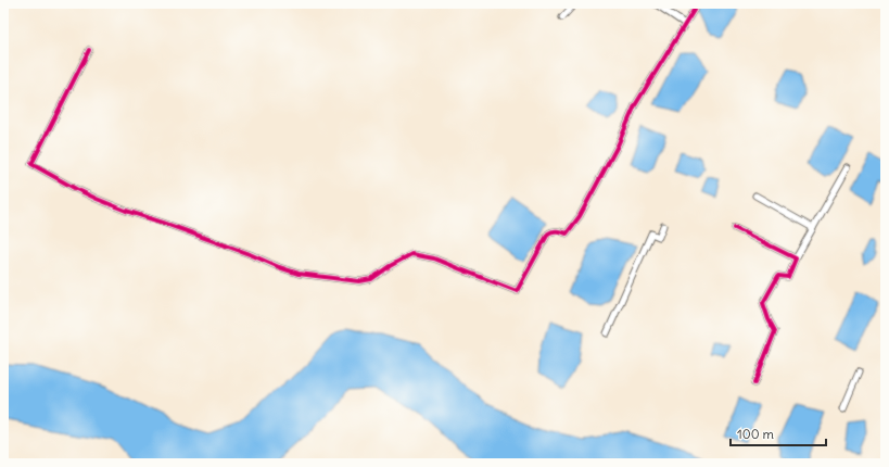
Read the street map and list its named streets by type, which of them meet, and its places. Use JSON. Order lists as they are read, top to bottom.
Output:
{
  "scale_bar": "100 m"
}
